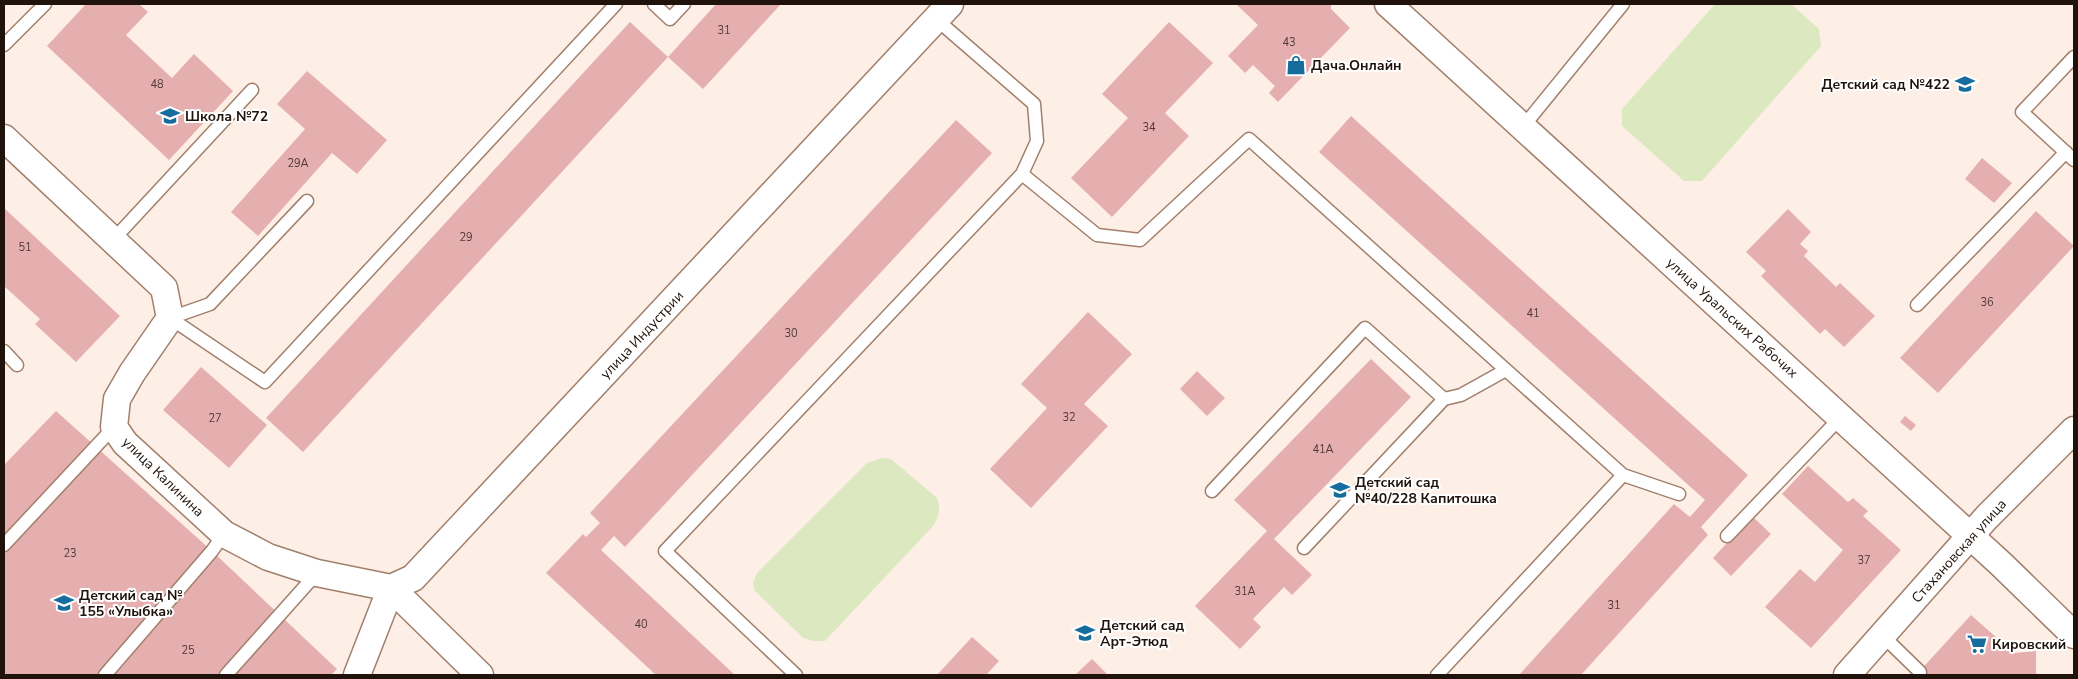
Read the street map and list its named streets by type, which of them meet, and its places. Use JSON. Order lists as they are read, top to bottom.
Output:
{
  "streets": {
    "street": [
      "улица Уральских Рабочих",
      "улица Индустрии",
      "улица Калинина",
      "Стахановская улица"
    ]
  },
  "crossings": [
    ["улица Уральских Рабочих", "Стахановская улица"],
    ["улица Индустрии", "улица Калинина"]
  ],
  "places": {
    "shop": ["Дача.Онлайн"],
    "school or university": [
      "Детский сад №422",
      "Школа №72",
      "Детский сад №40/228 Капитошка",
      "Детский сад № 155 «Улыбка»",
      "Детский сад Арт-Этюд"
    ],
    "supermarket": ["Кировский"]
  },
  "house_numbers": [
    "31",
    "43",
    "48",
    "34",
    "29А",
    "29",
    "51",
    "36",
    "41",
    "30",
    "32",
    "27",
    "41А",
    "23",
    "37",
    "31А",
    "31",
    "40",
    "25"
  ]
}
